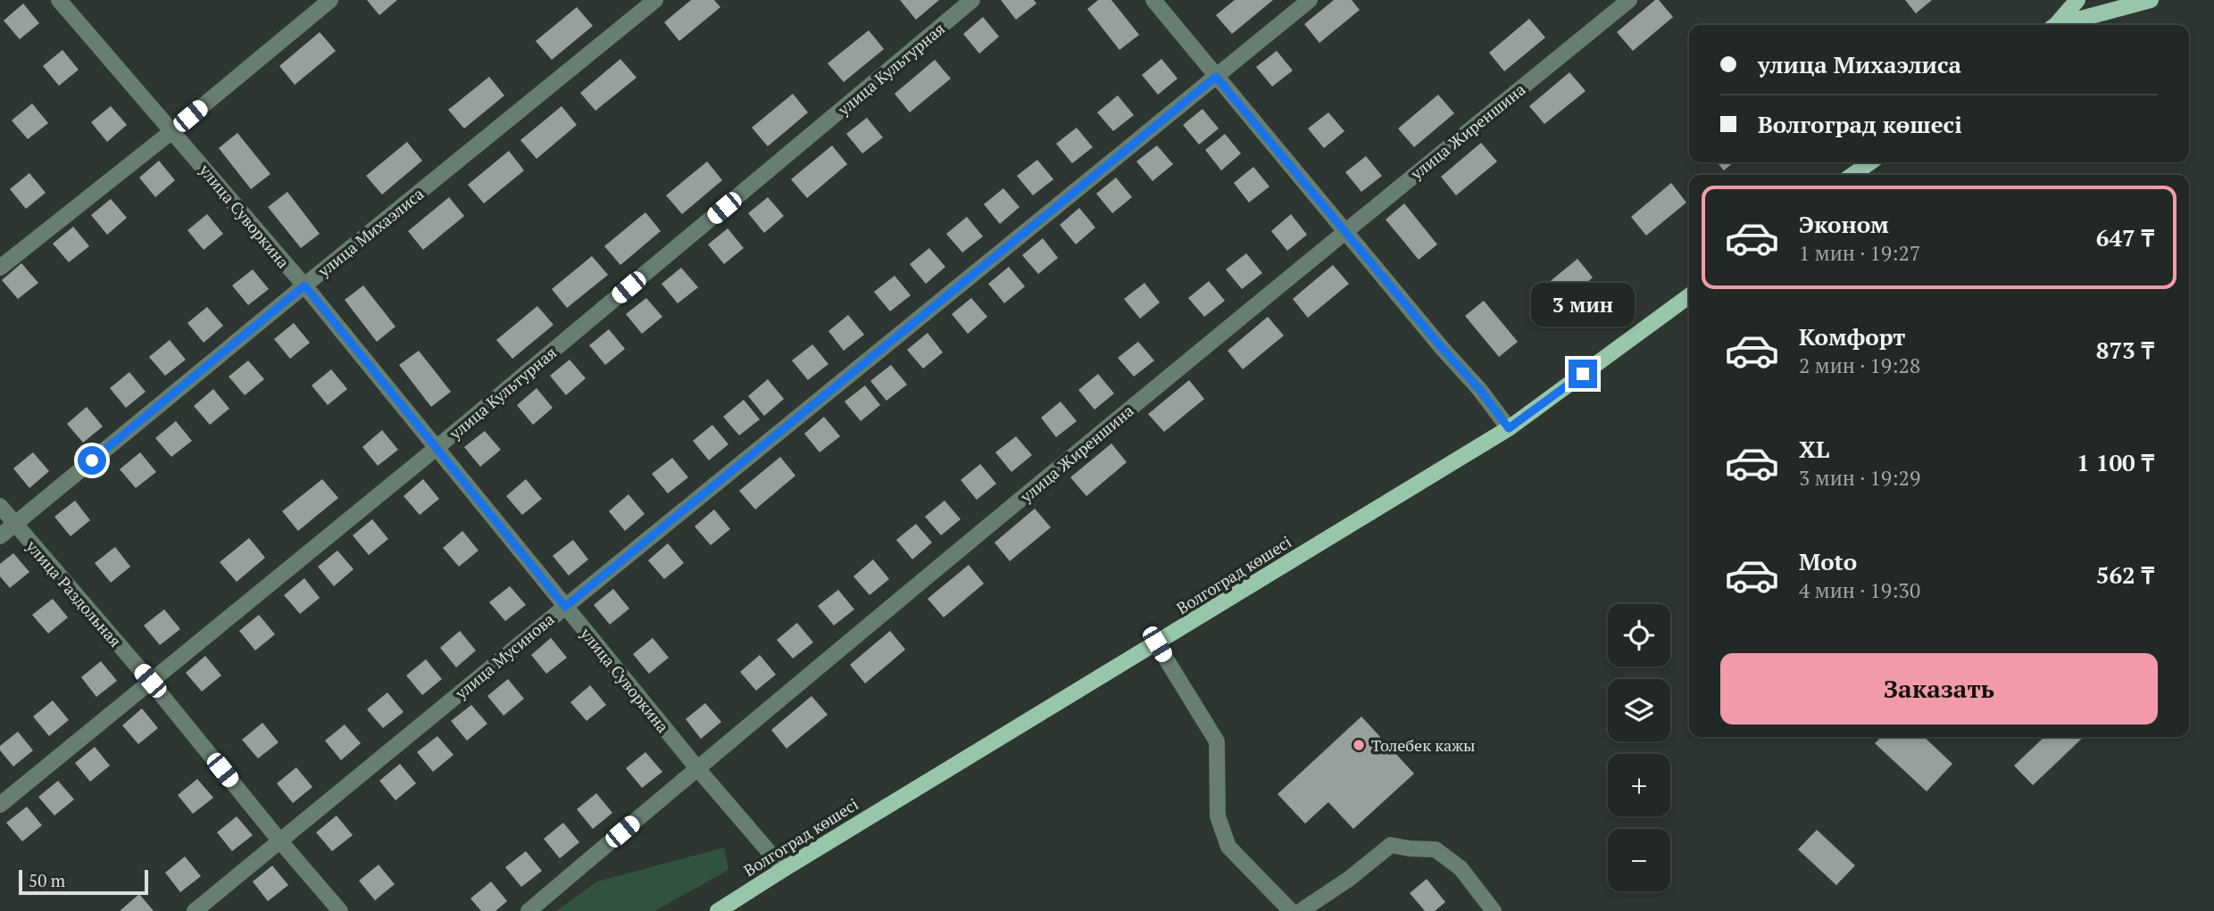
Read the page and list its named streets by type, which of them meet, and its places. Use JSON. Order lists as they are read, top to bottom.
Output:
{
  "streets": {
    "main road": ["Волгоград көшесі"],
    "street": [
      "улица Культурная",
      "улица Жиреншина",
      "улица Суворкина",
      "улица Михаэлиса",
      "улица Раздольная",
      "улица Мусинова"
    ]
  },
  "crossings": [
    ["улица Культурная", "улица Суворкина"],
    ["улица Культурная", "улица Раздольная"],
    ["улица Жиреншина", "улица Суворкина"],
    ["улица Суворкина", "улица Михаэлиса"],
    ["улица Суворкина", "Волгоград көшесі"],
    ["улица Суворкина", "улица Мусинова"],
    ["улица Михаэлиса", "улица Раздольная"],
    ["улица Раздольная", "улица Мусинова"]
  ],
  "places": ["Толебек кажы"],
  "scale_bar": "50 m",
  "page": {
    "banner": ["улица Михаэлиса", "Волгоград көшесі"],
    "list": [
      {
        "name": "Эконом",
        "note": "1 мин · 19:27",
        "value": "647 ₸"
      },
      {
        "name": "Комфорт",
        "note": "2 мин · 19:28",
        "value": "873 ₸"
      },
      {
        "name": "XL",
        "note": "3 мин · 19:29",
        "value": "1 100 ₸"
      },
      {
        "name": "Moto",
        "note": "4 мин · 19:30",
        "value": "562 ₸"
      }
    ],
    "bubble": "3 мин",
    "map_buttons": ["+", "−"],
    "buttons": "Заказать",
    "scale": "50 m"
  }
}
